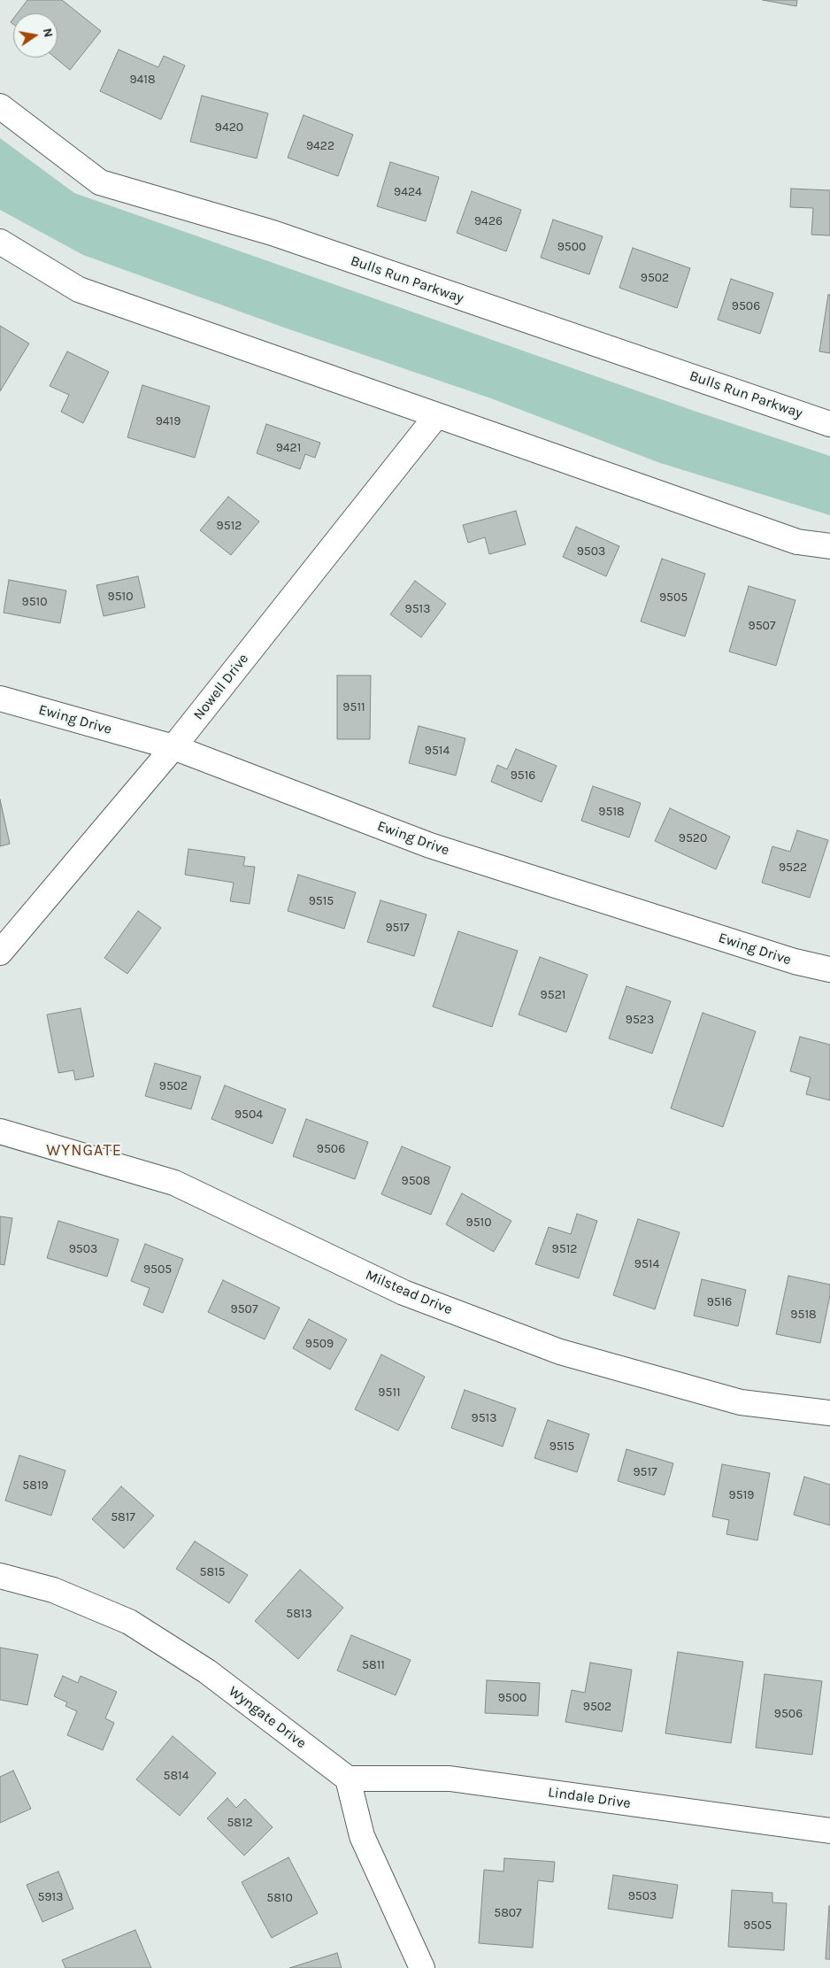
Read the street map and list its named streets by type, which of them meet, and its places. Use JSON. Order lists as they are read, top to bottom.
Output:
{
  "streets": {
    "street": [
      "Bulls Run Parkway",
      "Nowell Drive",
      "Ewing Drive",
      "Milstead Drive",
      "Wyngate Drive",
      "Lindale Drive"
    ]
  },
  "crossings": [
    ["Nowell Drive", "Ewing Drive"],
    ["Wyngate Drive", "Lindale Drive"]
  ],
  "districts": ["WYNGATE"],
  "house_numbers": [
    "9418",
    "9420",
    "9422",
    "9424",
    "9426",
    "9500",
    "9502",
    "9506",
    "9419",
    "9421",
    "9512",
    "9503",
    "9510",
    "9505",
    "9510",
    "9513",
    "9507",
    "9511",
    "9514",
    "9516",
    "9518",
    "9520",
    "9522",
    "9515",
    "9517",
    "9521",
    "9523",
    "9502",
    "9504",
    "9506",
    "9508",
    "9510",
    "9503",
    "9512",
    "9514",
    "9505",
    "9516",
    "9507",
    "9518",
    "9509",
    "9511",
    "9513",
    "9515",
    "9517",
    "5819",
    "9519",
    "5817",
    "5815",
    "5813",
    "5811",
    "9500",
    "9502",
    "9506",
    "5814",
    "5812",
    "9503",
    "5913",
    "5810",
    "5807",
    "9505"
  ],
  "north": "right"
}
